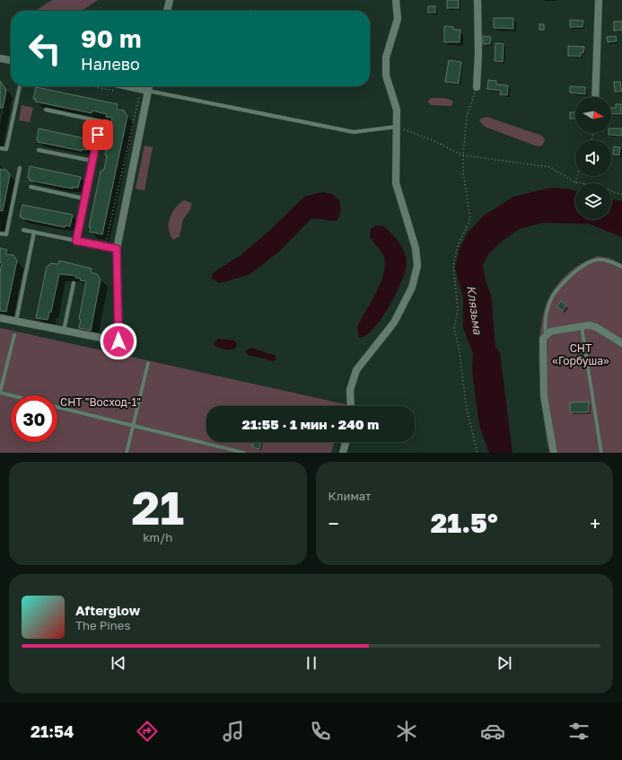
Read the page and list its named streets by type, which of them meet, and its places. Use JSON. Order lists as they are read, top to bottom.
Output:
{
  "water": ["Клязьма"],
  "parks": ["СНТ «Горбуша»", "СНТ \"Восход-1\""],
  "north": "right",
  "page": {
    "turn": ["90 m", "Налево"],
    "limit": "30",
    "trip": "21:55 · 1 мин · 240 m",
    "tile": [
      ["21", "km/h"],
      "Климат"
    ],
    "heat": ["−", "21.5°", "+"],
    "song": ["Afterglow", "The Pines"],
    "tabs": "21:54"
  }
}
